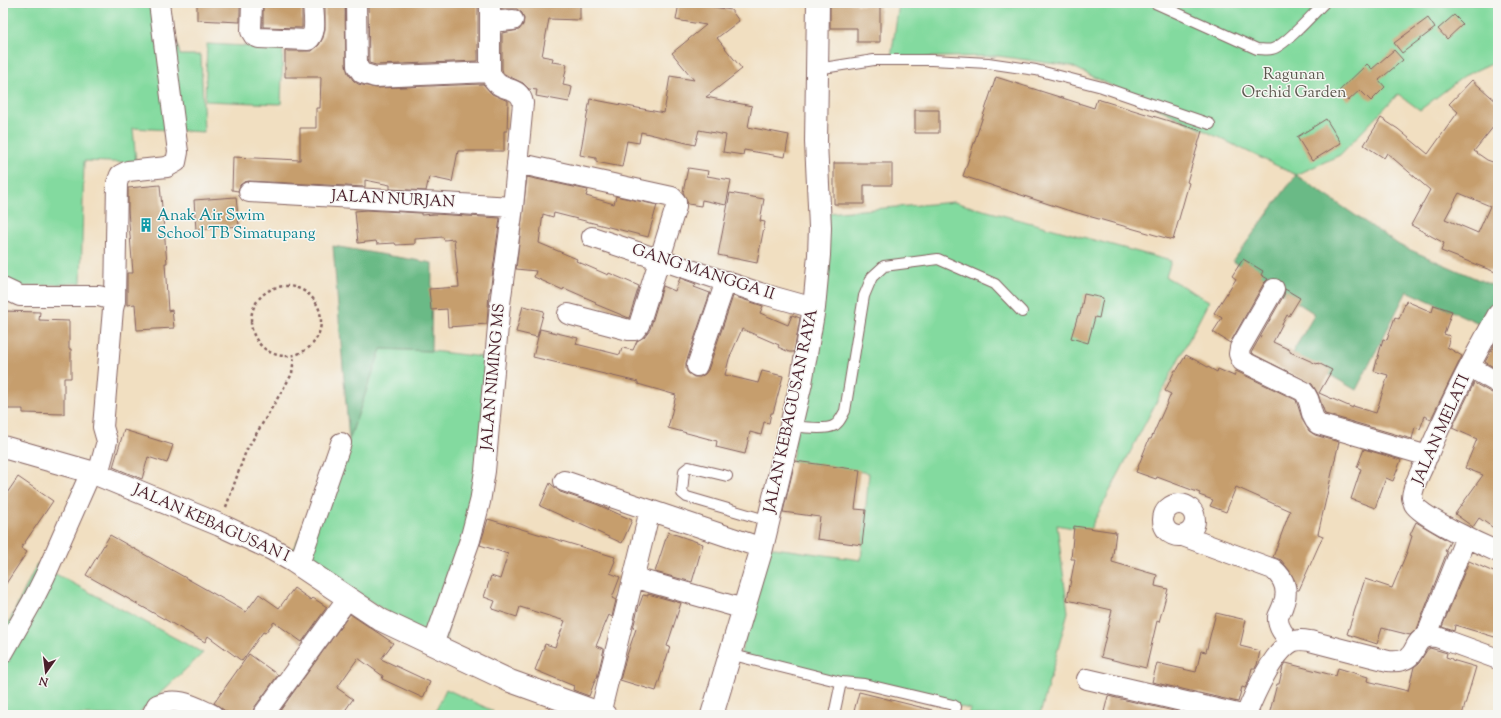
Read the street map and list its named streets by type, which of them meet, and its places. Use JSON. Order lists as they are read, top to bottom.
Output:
{
  "streets": {
    "main road": ["JALAN KEBAGUSAN RAYA", "JALAN KEBAGUSAN I"],
    "street": [
      "JALAN NURJAN",
      "GANG MANGGA II",
      "JALAN NIMING MS",
      "JALAN MELATI"
    ]
  },
  "crossings": [
    ["JALAN NURJAN", "JALAN NIMING MS"],
    ["GANG MANGGA II", "JALAN KEBAGUSAN RAYA"],
    ["JALAN NIMING MS", "JALAN KEBAGUSAN I"]
  ],
  "parks": ["Ragunan Orchid Garden"],
  "places": {
    "building": ["Anak Air Swim School TB Simatupang"]
  },
  "north": "bottom"
}
